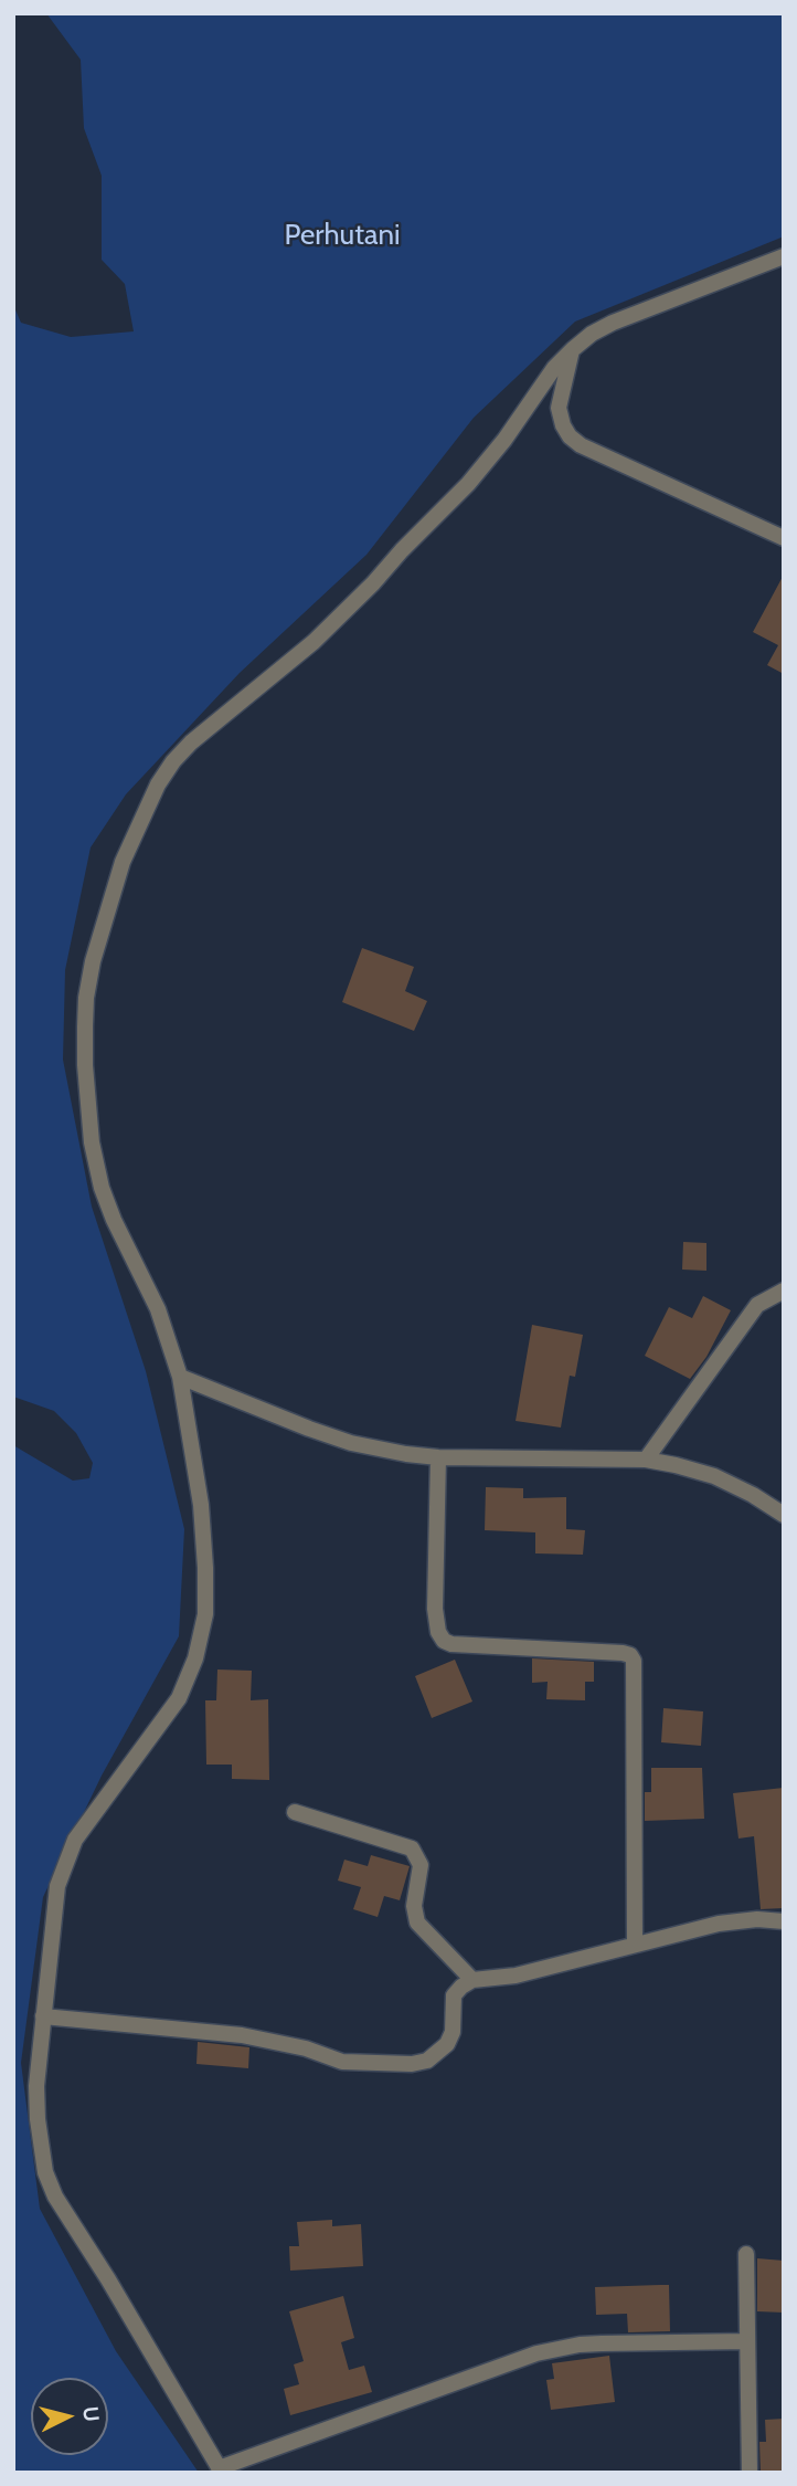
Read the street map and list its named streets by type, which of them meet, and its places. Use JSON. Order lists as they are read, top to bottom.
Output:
{
  "parks": ["Perhutani"],
  "north": "right"
}
